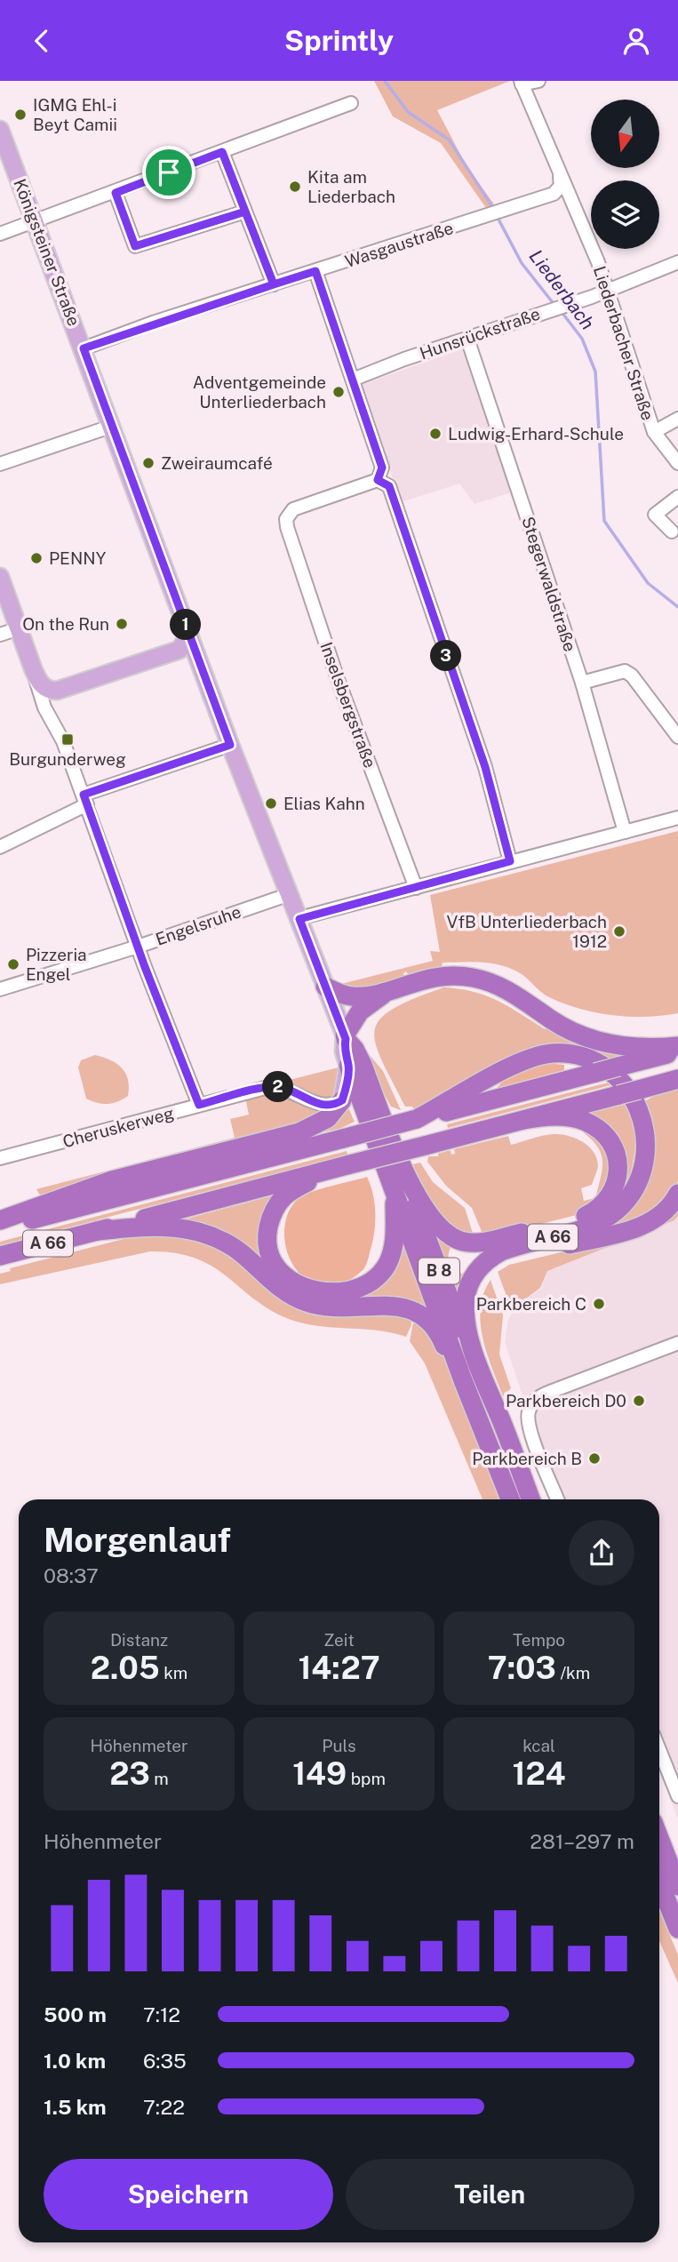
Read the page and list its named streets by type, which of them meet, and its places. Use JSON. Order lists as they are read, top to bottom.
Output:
{
  "streets": {
    "highway": ["A 66", "B 8"],
    "main road": ["Königsteiner Straße"],
    "street": [
      "Wasgaustraße",
      "Hunsrückstraße",
      "Liederbacher Straße",
      "Stegerwaldstraße",
      "Inselsbergstraße",
      "Engelsruhe",
      "Cheruskerweg"
    ]
  },
  "crossings": [
    ["Wasgaustraße", "Königsteiner Straße"],
    ["Wasgaustraße", "Liederbacher Straße"],
    ["Königsteiner Straße", "Engelsruhe"],
    ["Königsteiner Straße", "B 8"],
    ["Hunsrückstraße", "Liederbacher Straße"],
    ["Hunsrückstraße", "Stegerwaldstraße"],
    ["A 66", "B 8"]
  ],
  "water": ["Liederbach"],
  "places": {
    "other": [
      "IGMG Ehl-i Beyt Camii",
      "Kita am Liederbach",
      "Adventgemeinde Unterliederbach",
      "Ludwig-Erhard-Schule",
      "Zweiraumcafé",
      "PENNY",
      "On the Run",
      "Elias Kahn",
      "VfB Unterliederbach 1912",
      "Pizzeria Engel",
      "Parkbereich C",
      "Parkbereich D0",
      "Parkbereich B"
    ],
    "transit": ["Burgunderweg"]
  },
  "north": "bottom",
  "page": {
    "header": "Sprintly",
    "pins": ["1", "3", "2"],
    "heading": ["Morgenlauf", "08:37"],
    "stats": [
      ["Distanz", "2.05 km"],
      ["Zeit", "14:27"],
      ["Tempo", "7:03 /km"],
      ["Höhenmeter", "23 m"],
      ["Puls", "149 bpm"],
      ["kcal", "124"]
    ],
    "chart": ["Höhenmeter", "281–297 m"],
    "list": [
      {
        "name": "500 m",
        "note": "7:12"
      },
      {
        "name": "1.0 km",
        "note": "6:35"
      },
      {
        "name": "1.5 km",
        "note": "7:22"
      }
    ],
    "buttons": ["Speichern", "Teilen"]
  }
}
